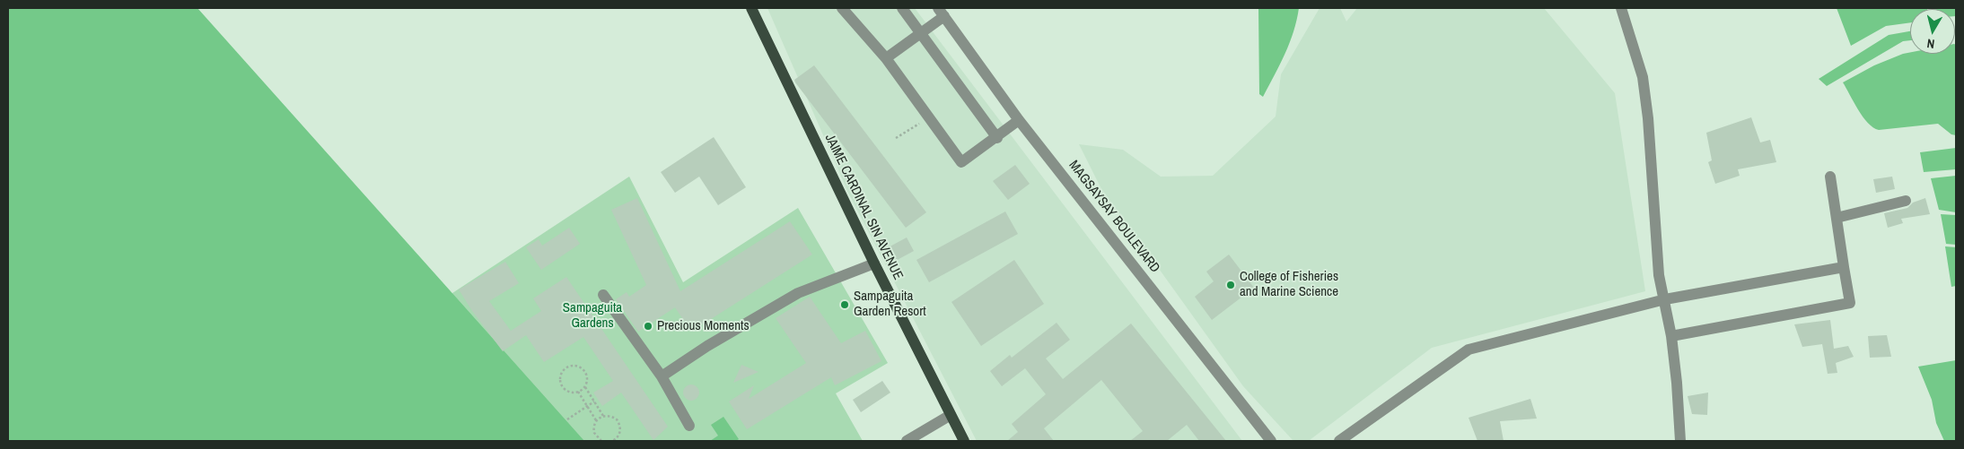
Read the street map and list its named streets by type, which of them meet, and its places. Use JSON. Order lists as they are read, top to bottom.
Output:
{
  "streets": {
    "main road": ["JAIME CARDINAL SIN AVENUE"],
    "street": ["MAGSAYSAY BOULEVARD"]
  },
  "parks": ["Sampaguita Gardens"],
  "places": ["College of Fisheries and Marine Science", "Sampaguita Garden Resort", "Precious Moments"],
  "north": "bottom"
}
